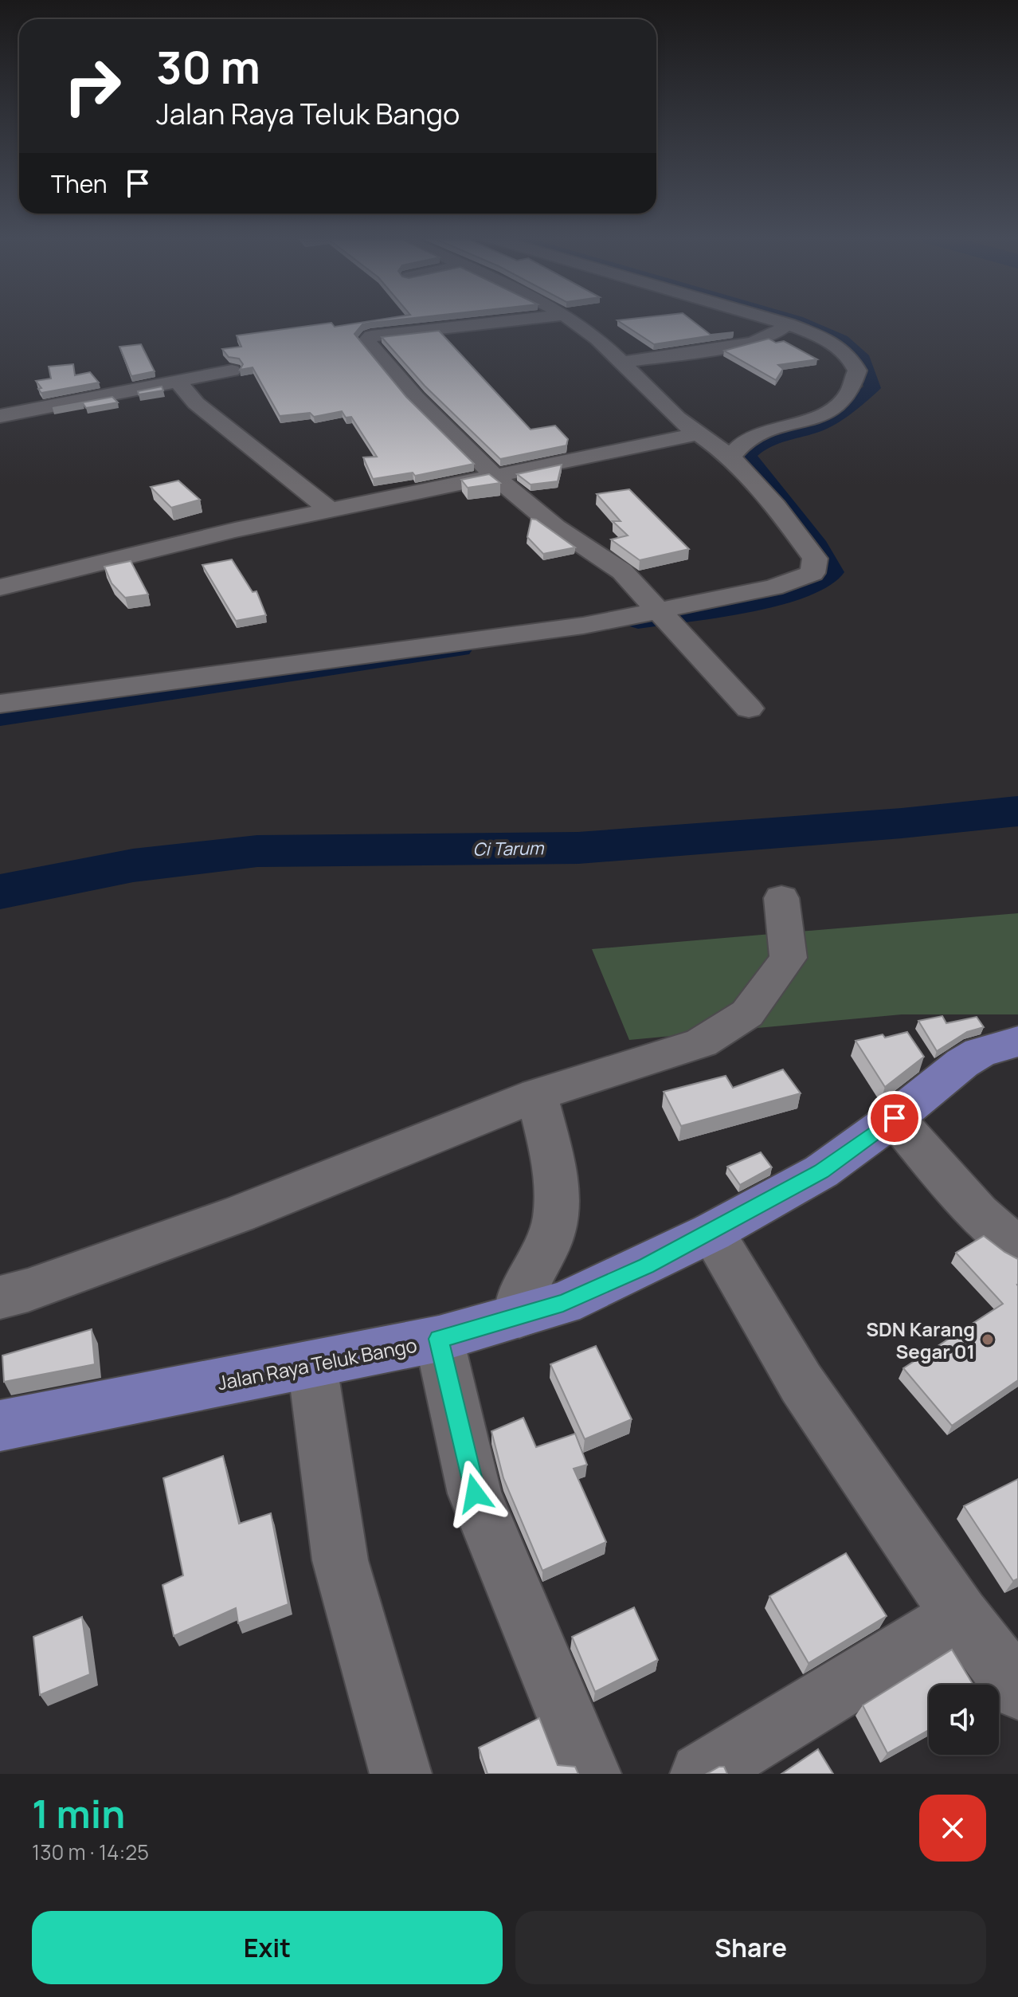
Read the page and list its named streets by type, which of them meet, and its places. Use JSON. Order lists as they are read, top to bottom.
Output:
{
  "streets": {
    "main road": ["Jalan Raya Teluk Bango"]
  },
  "water": ["Ci Tarum"],
  "places": ["SDN Karang Segar 01"],
  "page": {
    "turn": ["30 m", "Jalan Raya Teluk Bango"],
    "then": "Then",
    "heading": ["1 min", "130 m · 14:25"],
    "buttons": ["Exit", "Share"]
  }
}
